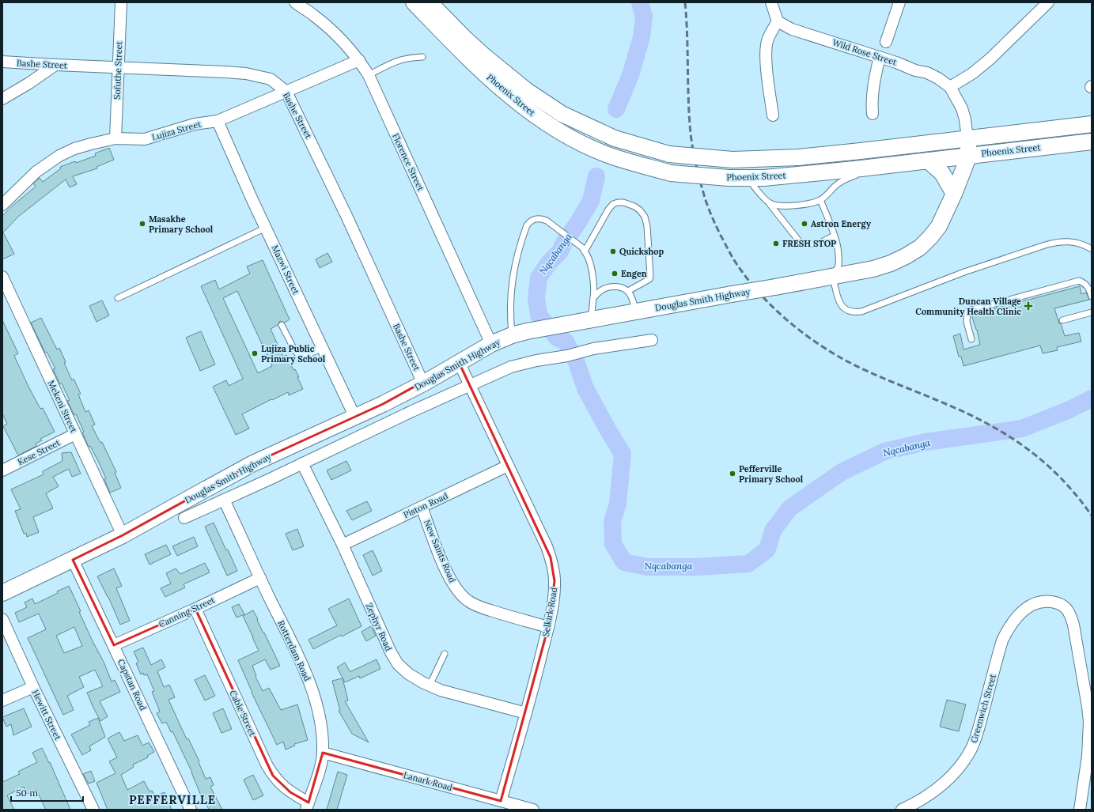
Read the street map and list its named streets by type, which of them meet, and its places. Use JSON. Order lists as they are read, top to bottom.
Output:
{
  "streets": {
    "main road": ["Phoenix Street", "Douglas Smith Highway"],
    "street": [
      "Wild Rose Street",
      "Bashe Street",
      "Sofuthe Street",
      "Lujiza Street",
      "Florence Street",
      "Mazwi Street",
      "Mekeni Street",
      "Kese Street",
      "Piston Road",
      "New Saints Road",
      "Canning Street",
      "Selkirk Road",
      "Zephyr Road",
      "Rotterdam Road",
      "Capstan Road",
      "Greenwich Street",
      "Cable Street",
      "Hewitt Street",
      "Lanark Road"
    ]
  },
  "crossings": [
    ["Wild Rose Street", "Phoenix Street"],
    ["Wild Rose Street", "Douglas Smith Highway"],
    ["Bashe Street", "Sofuthe Street"],
    ["Bashe Street", "Lujiza Street"],
    ["Bashe Street", "Douglas Smith Highway"],
    ["Sofuthe Street", "Lujiza Street"],
    ["Phoenix Street", "Douglas Smith Highway"],
    ["Lujiza Street", "Florence Street"],
    ["Lujiza Street", "Mazwi Street"],
    ["Florence Street", "Douglas Smith Highway"],
    ["Mazwi Street", "Douglas Smith Highway"],
    ["Douglas Smith Highway", "Mekeni Street"],
    ["Douglas Smith Highway", "Selkirk Road"],
    ["Douglas Smith Highway", "Capstan Road"],
    ["Mekeni Street", "Kese Street"],
    ["Piston Road", "New Saints Road"],
    ["Piston Road", "Selkirk Road"],
    ["Piston Road", "Zephyr Road"],
    ["New Saints Road", "Selkirk Road"],
    ["Canning Street", "Rotterdam Road"],
    ["Canning Street", "Capstan Road"],
    ["Canning Street", "Cable Street"],
    ["Selkirk Road", "Zephyr Road"],
    ["Selkirk Road", "Lanark Road"],
    ["Rotterdam Road", "Cable Street"],
    ["Rotterdam Road", "Lanark Road"]
  ],
  "districts": ["PEFFERVILLE"],
  "water": ["Nqcabanga"],
  "places": {
    "other": [
      "Masakhe Primary School",
      "Astron Energy",
      "FRESH STOP",
      "Quickshop",
      "Engen",
      "Lujiza Public Primary School",
      "Pefferville Primary School"
    ],
    "health": ["Duncan Village Community Health Clinic"]
  },
  "scale_bar": "50 m"
}
